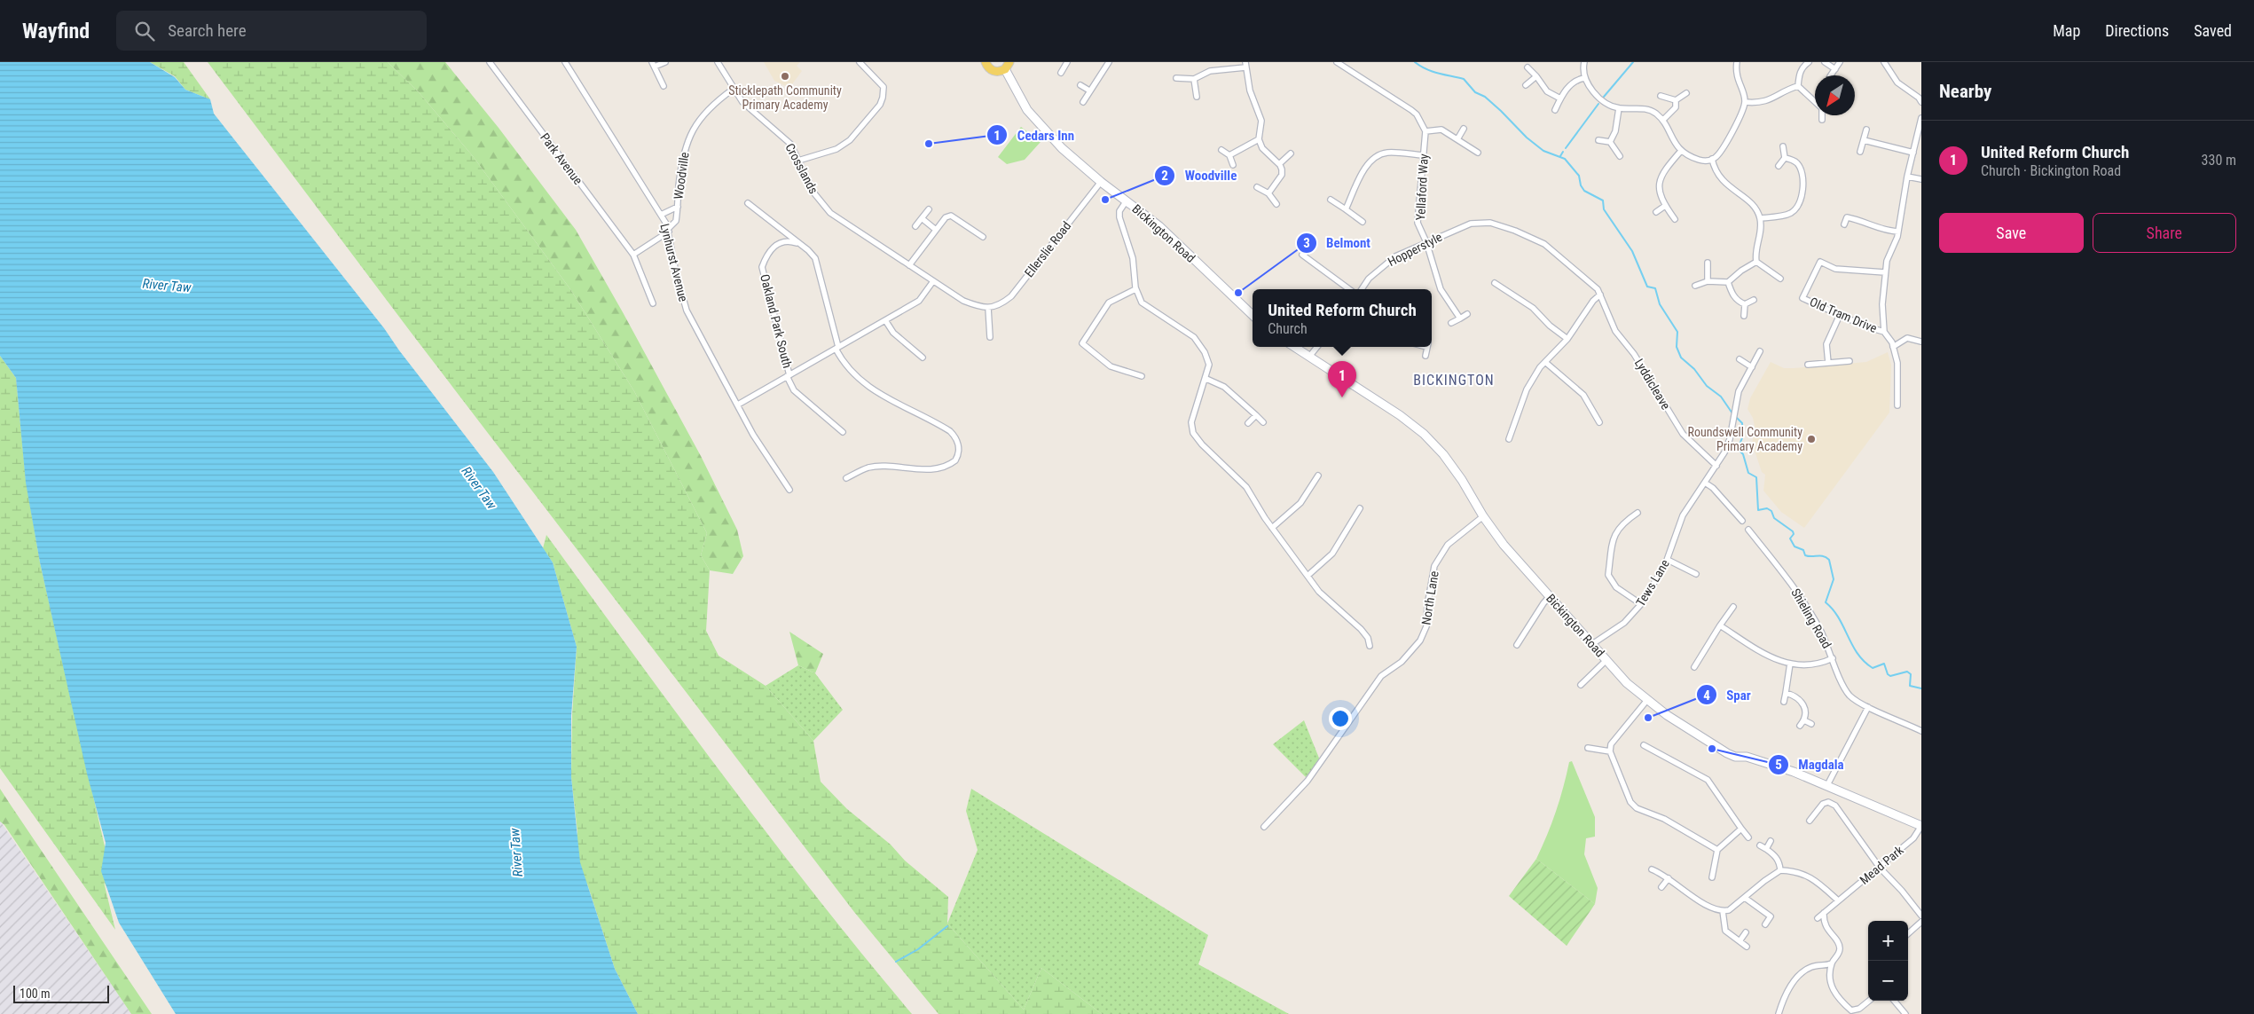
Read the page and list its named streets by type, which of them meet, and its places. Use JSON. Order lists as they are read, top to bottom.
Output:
{
  "streets": {
    "main road": ["Bickington Road"],
    "street": [
      "Park Avenue",
      "Crosslands",
      "Woodville",
      "Yellaford Way",
      "Ellerslie Road",
      "Hopperstyle",
      "Lynhurst Avenue",
      "Old Tram Drive",
      "Oakland Park South",
      "Lyddicleave",
      "Tews Lane",
      "North Lane",
      "Shieling Road",
      "Mead Park"
    ]
  },
  "crossings": [
    ["Crosslands", "Woodville"],
    ["Woodville", "Lynhurst Avenue"],
    ["Yellaford Way", "Hopperstyle"],
    ["Bickington Road", "Ellerslie Road"],
    ["Bickington Road", "Tews Lane"],
    ["Bickington Road", "North Lane"],
    ["Bickington Road", "Mead Park"],
    ["Hopperstyle", "Lyddicleave"],
    ["Lynhurst Avenue", "Oakland Park South"],
    ["Lyddicleave", "Tews Lane"]
  ],
  "districts": ["BICKINGTON"],
  "water": ["River Taw"],
  "places": [
    "Sticklepath Community Primary Academy",
    "Cedars Inn",
    "Woodville",
    "Belmont",
    "Roundswell Community Primary Academy",
    "Spar",
    "Magdala"
  ],
  "scale_bar": "100 m",
  "north": "bottom left",
  "page": {
    "header": "Wayfind",
    "search": "Search here",
    "nav": ["Map", "Directions", "Saved"],
    "heading": "Nearby",
    "list": [
      {
        "mark": "1",
        "name": "United Reform Church",
        "note": "Church · Bickington Road",
        "value": "330 m"
      }
    ],
    "buttons": ["Save", "Share"],
    "popup": ["United Reform Church", "Church"],
    "pins": "1",
    "map_buttons": ["+", "−"],
    "scale": "100 m"
  }
}
